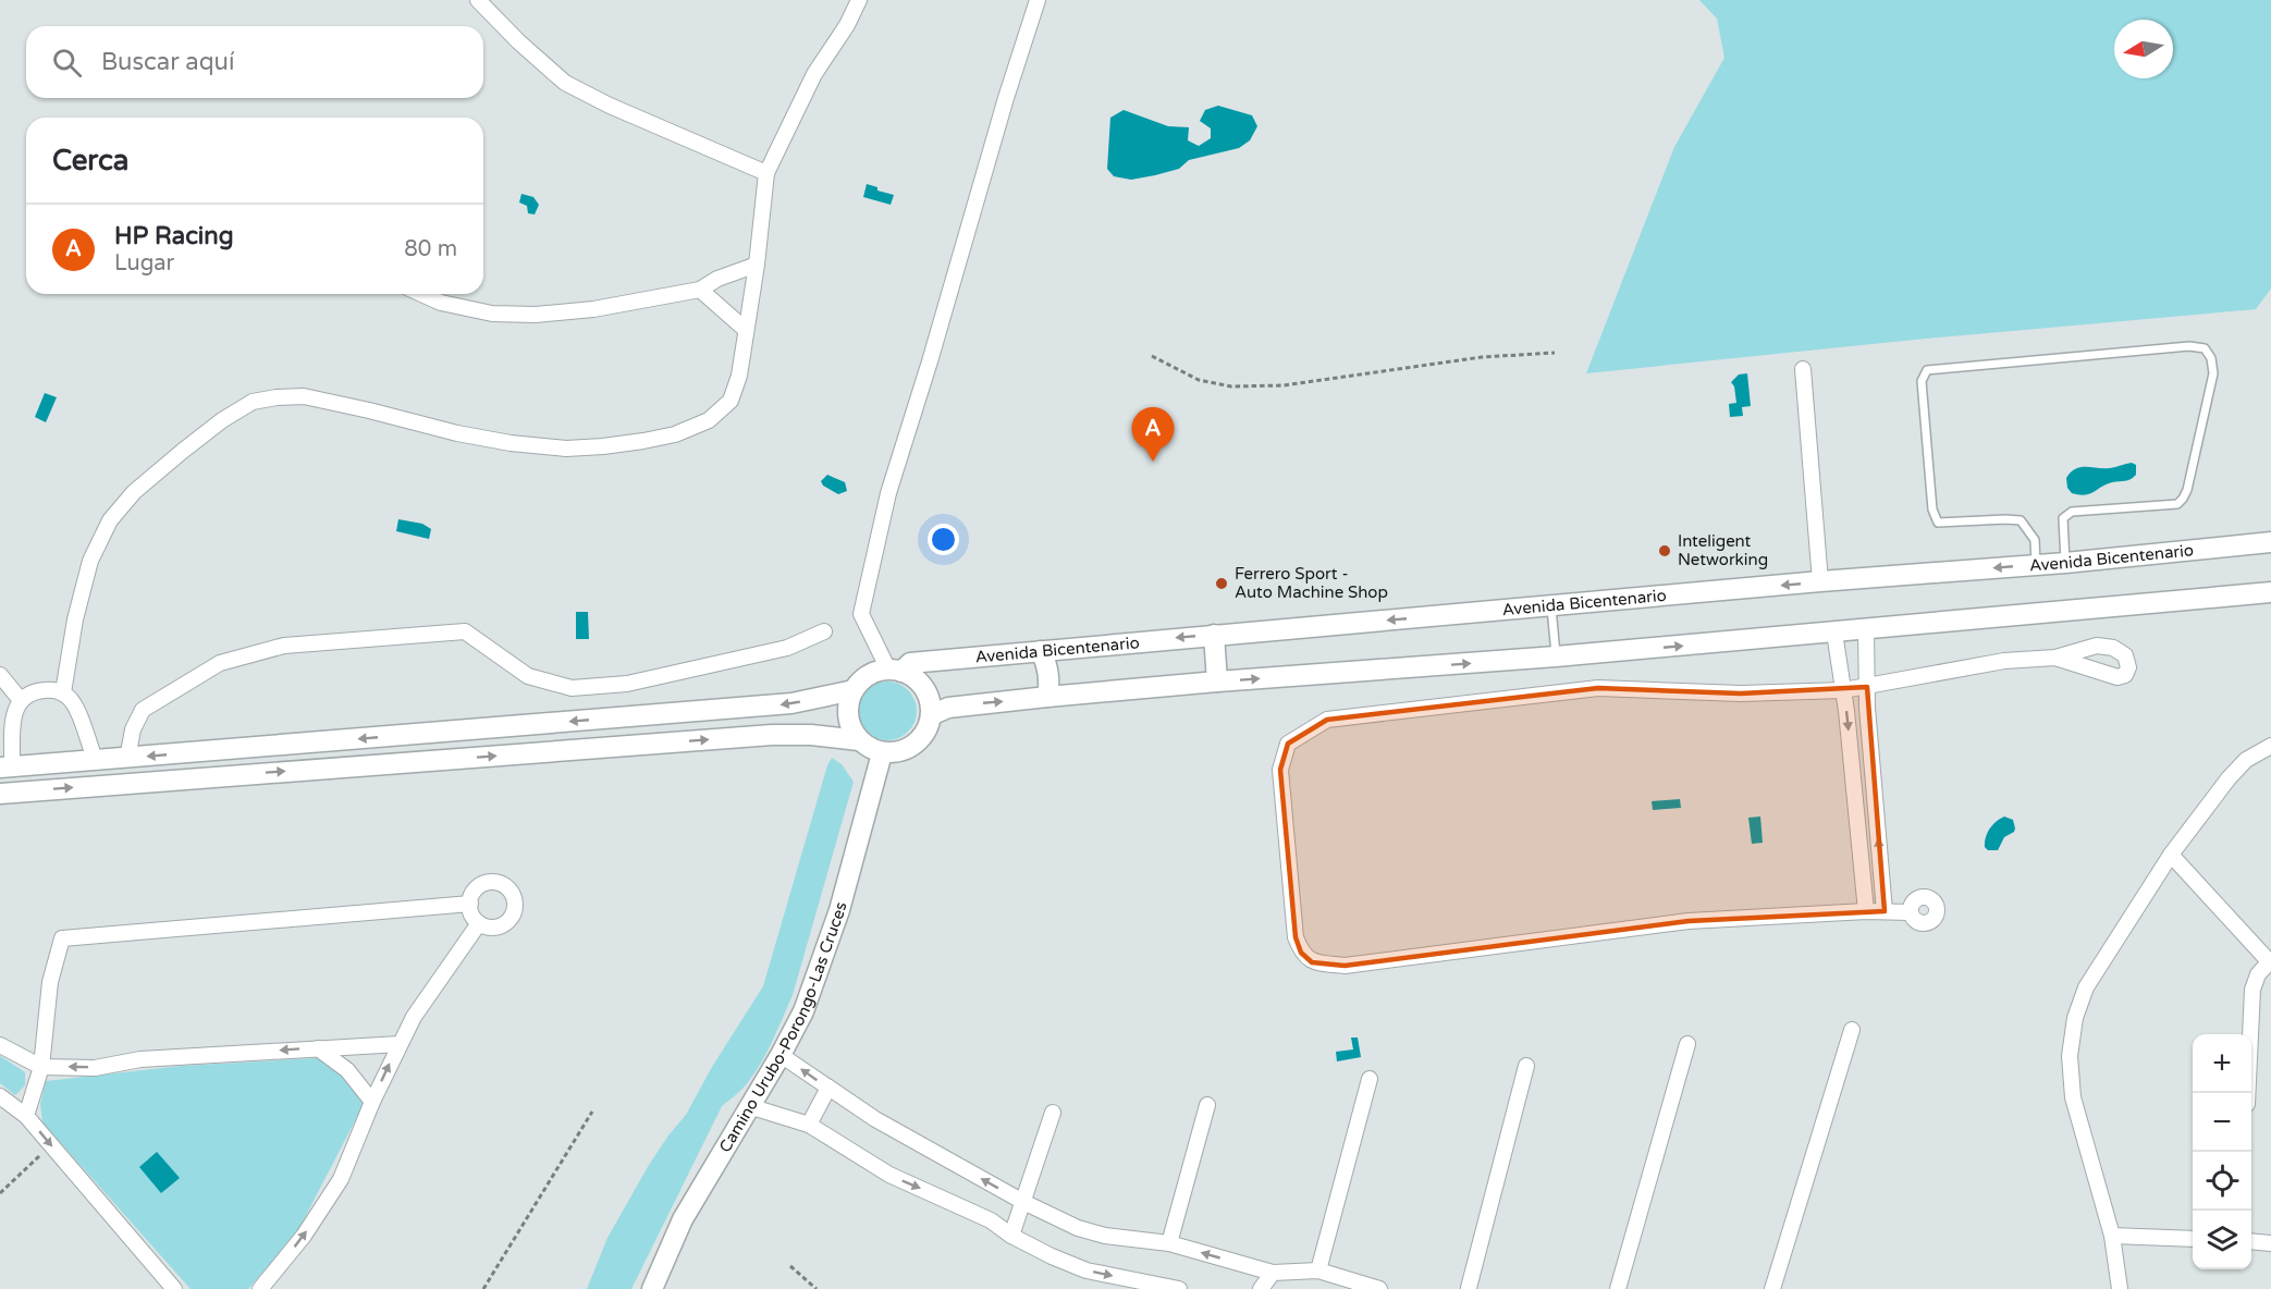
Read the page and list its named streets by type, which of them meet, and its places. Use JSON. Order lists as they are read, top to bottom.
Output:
{
  "streets": {
    "street": ["Avenida Bicentenario", "Camino Urubo-Porongo-Las Cruces"]
  },
  "crossings": [
    ["Avenida Bicentenario", "Camino Urubo-Porongo-Las Cruces"]
  ],
  "places": ["Inteligent Networking", "Ferrero Sport - Auto Machine Shop"],
  "north": "left",
  "page": {
    "search": "Buscar aquí",
    "heading": "Cerca",
    "list": [
      {
        "mark": "A",
        "name": "HP Racing",
        "note": "Lugar",
        "value": "80 m"
      }
    ],
    "pins": "A",
    "map_buttons": ["+", "−"]
  }
}
